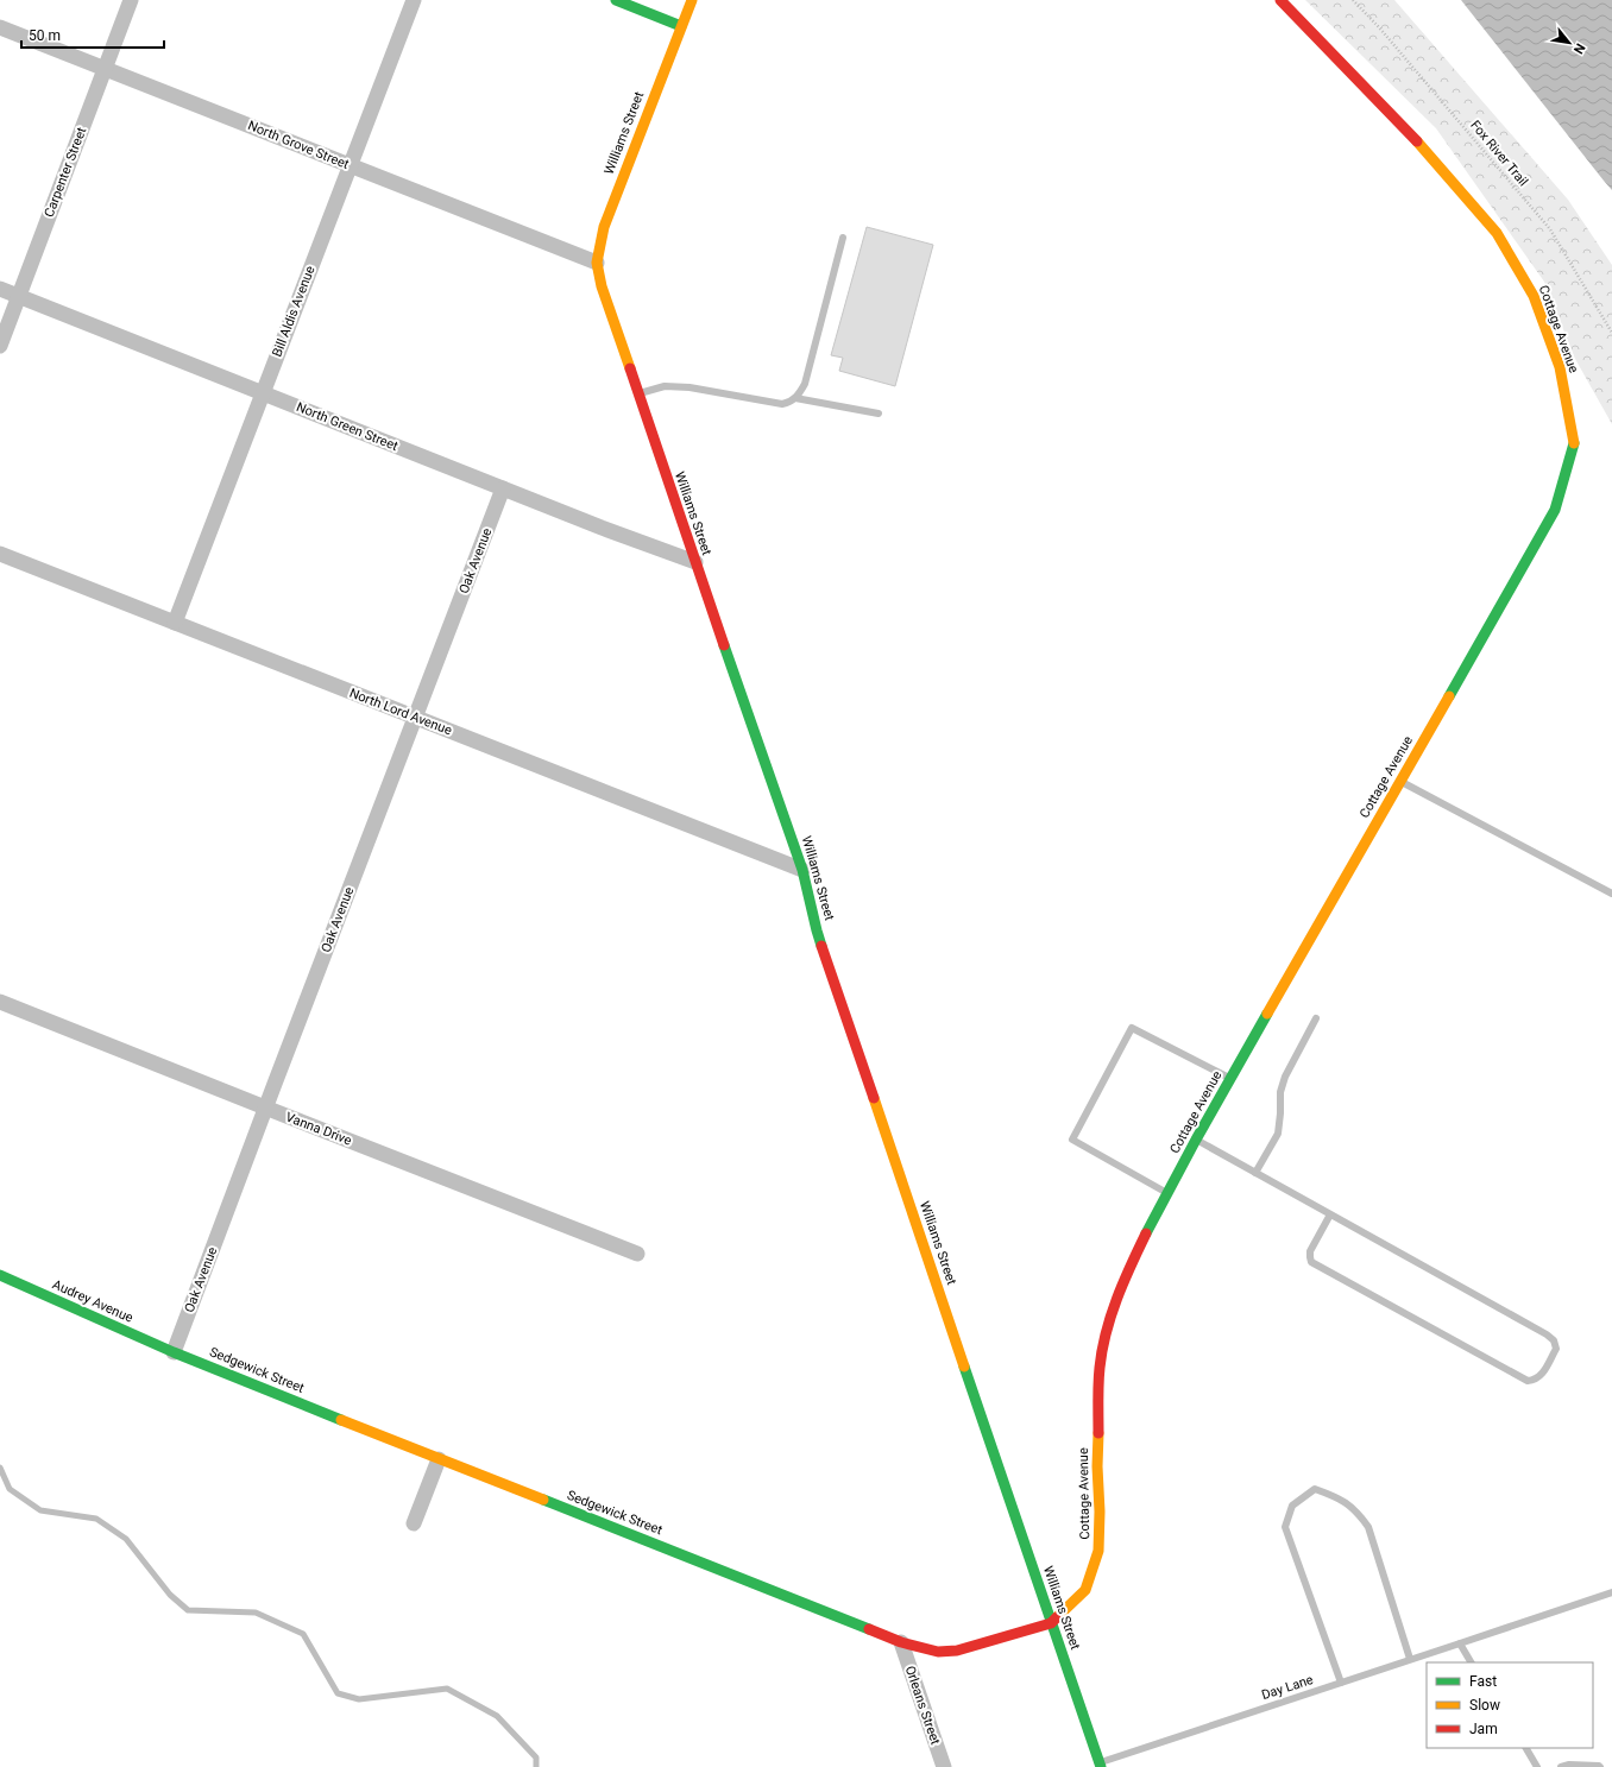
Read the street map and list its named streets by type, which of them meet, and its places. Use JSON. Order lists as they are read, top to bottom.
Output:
{
  "streets": {
    "street": [
      "Williams Street",
      "North Grove Street",
      "Carpenter Street",
      "Bill Aldis Avenue",
      "Cottage Avenue",
      "North Green Street",
      "Oak Avenue",
      "North Lord Avenue",
      "Vanna Drive",
      "Audrey Avenue",
      "Sedgewick Street",
      "Orleans Street"
    ],
    "lane": ["Day Lane"],
    "path": ["Fox River Trail"]
  },
  "crossings": [
    ["Williams Street", "North Grove Street"],
    ["Williams Street", "Cottage Avenue"],
    ["Williams Street", "North Green Street"],
    ["Williams Street", "North Lord Avenue"],
    ["Williams Street", "Sedgewick Street"],
    ["Williams Street", "Day Lane"],
    ["North Grove Street", "Carpenter Street"],
    ["North Grove Street", "Bill Aldis Avenue"],
    ["Carpenter Street", "North Green Street"],
    ["Bill Aldis Avenue", "North Green Street"],
    ["Bill Aldis Avenue", "North Lord Avenue"],
    ["Cottage Avenue", "Sedgewick Street"],
    ["North Green Street", "Oak Avenue"],
    ["Oak Avenue", "North Lord Avenue"],
    ["Oak Avenue", "Vanna Drive"],
    ["Oak Avenue", "Audrey Avenue"],
    ["Oak Avenue", "Sedgewick Street"],
    ["Audrey Avenue", "Sedgewick Street"],
    ["Sedgewick Street", "Orleans Street"]
  ],
  "legend": ["Fast", "Slow", "Jam"],
  "scale_bar": "50 m",
  "north": "bottom right"
}
